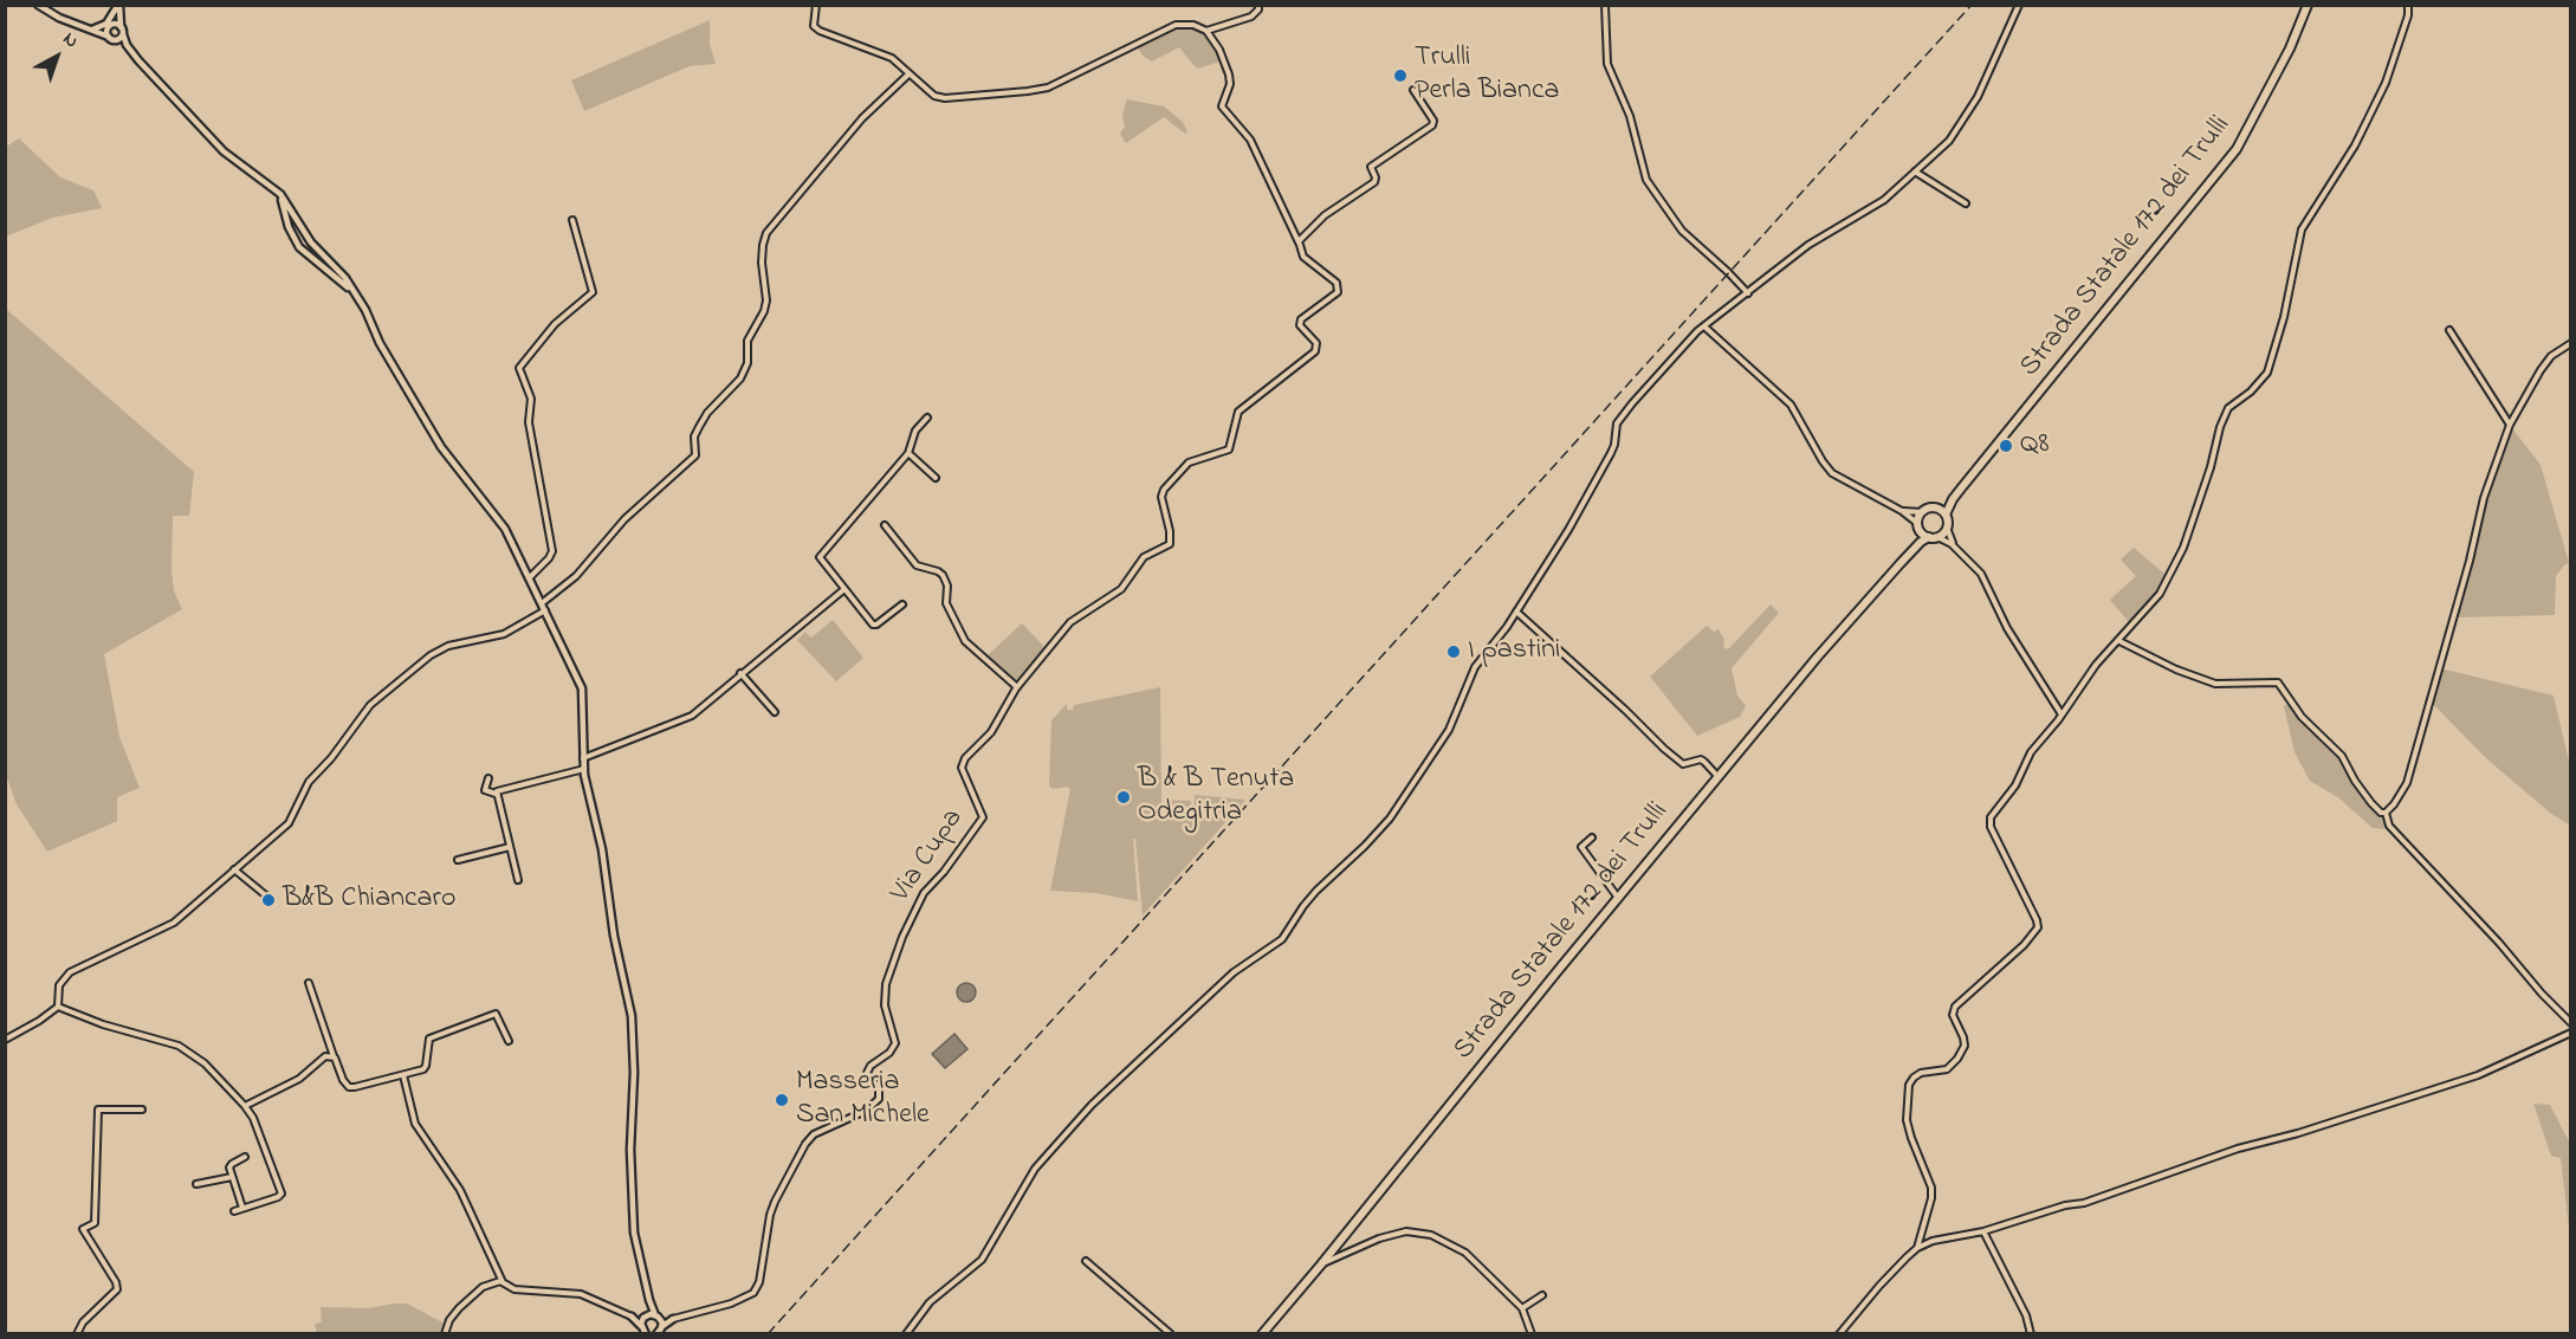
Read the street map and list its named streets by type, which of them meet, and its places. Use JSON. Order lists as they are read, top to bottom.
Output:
{
  "streets": {
    "main road": ["Strada Statale 172 dei Trulli"],
    "street": ["Via Cupa"]
  },
  "places": [
    "Trulli Perla Bianca",
    "Q8",
    "I pastini",
    "B & B Tenuta Odegitria",
    "B&B Chiancaro",
    "Masseria San Michele"
  ],
  "north": "top right"
}
